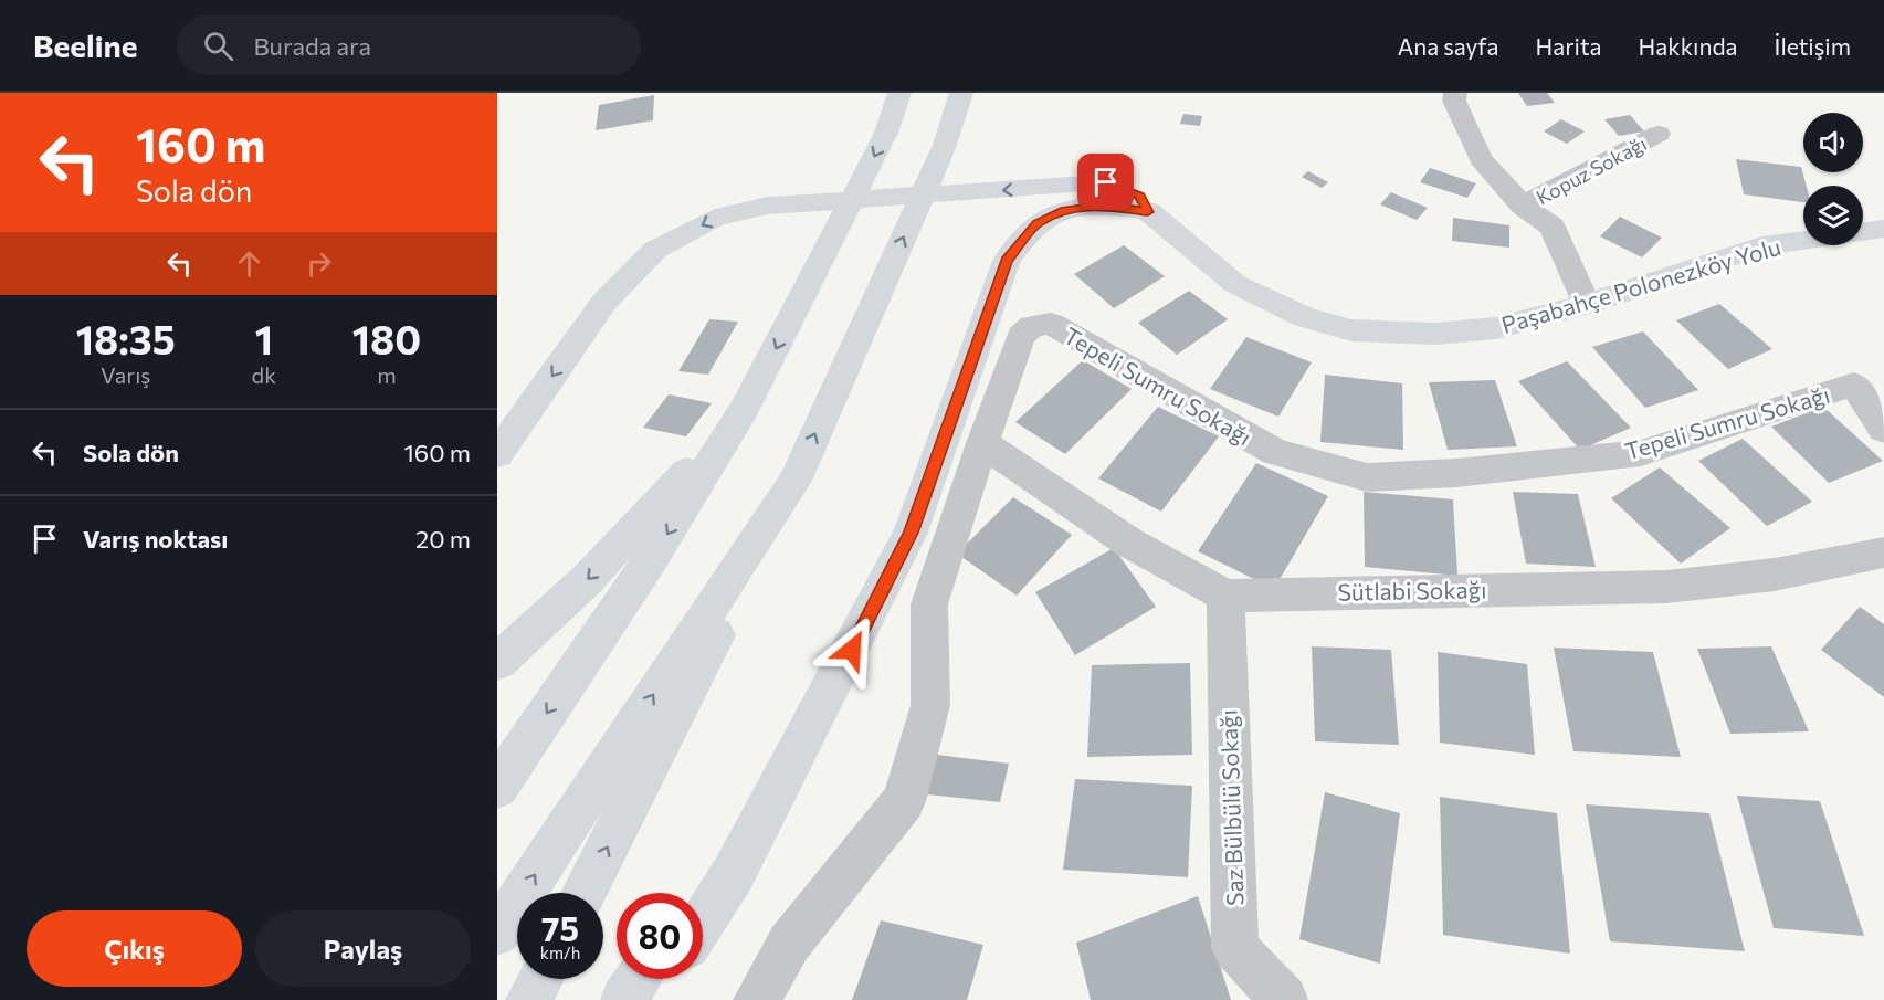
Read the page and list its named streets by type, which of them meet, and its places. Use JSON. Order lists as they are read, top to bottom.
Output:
{
  "streets": {
    "main road": ["Paşabahçe Polonezköy Yolu"],
    "street": [
      "Kopuz Sokağı",
      "Tepeli Sumru Sokağı",
      "Sütlabi Sokağı",
      "Saz Bülbülü Sokağı"
    ]
  },
  "crossings": [
    ["Kopuz Sokağı", "Paşabahçe Polonezköy Yolu"],
    ["Sütlabi Sokağı", "Saz Bülbülü Sokağı"]
  ],
  "one_way": ["Paşabahçe Polonezköy Yolu"],
  "page": {
    "header": "Beeline",
    "search": "Burada ara",
    "nav": [
      "Ana sayfa",
      "Harita",
      "Hakkında",
      "İletişim"
    ],
    "turn": ["160 m", "Sola dön"],
    "eta": [
      "18:35",
      "Varış",
      "1",
      "dk",
      "180",
      "m"
    ],
    "list": [
      {
        "name": "Sola dön",
        "value": "160 m"
      },
      {
        "name": "Varış noktası",
        "value": "20 m"
      }
    ],
    "speed": "75 km/h",
    "limit": "80",
    "buttons": ["Çıkış", "Paylaş"]
  }
}
